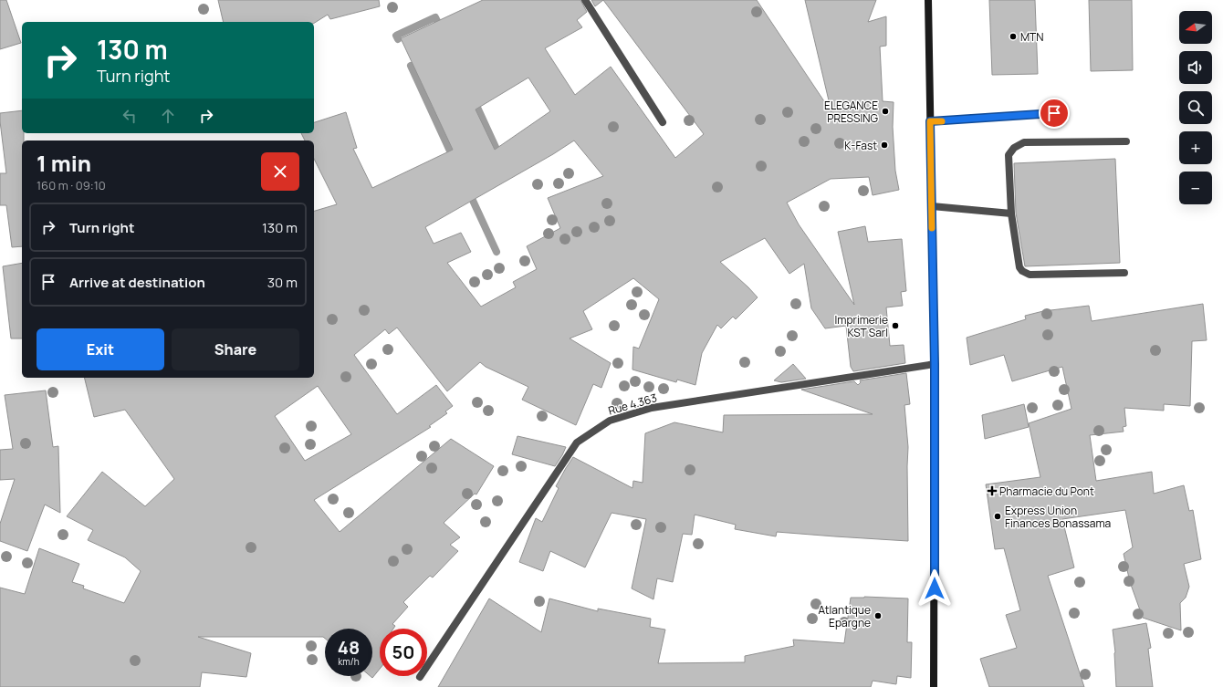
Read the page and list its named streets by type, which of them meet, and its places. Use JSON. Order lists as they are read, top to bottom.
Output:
{
  "streets": {
    "street": ["Rue 4.363"]
  },
  "places": {
    "other": [
      "MTN",
      "ELEGANCE PRESSING",
      "K-Fast",
      "Imprimerie KST Sarl",
      "Express Union Finances Bonassama",
      "Atlantique Epargne"
    ],
    "health": ["Pharmacie du Pont"]
  },
  "north": "left",
  "page": {
    "map_buttons": ["+", "−"],
    "turn": ["130 m", "Turn right"],
    "heading": ["1 min", "160 m · 09:10"],
    "list": [
      {
        "name": "Turn right",
        "value": "130 m"
      },
      {
        "name": "Arrive at destination",
        "value": "30 m"
      }
    ],
    "buttons": ["Exit", "Share"],
    "speed": "48 km/h",
    "limit": "50"
  }
}
